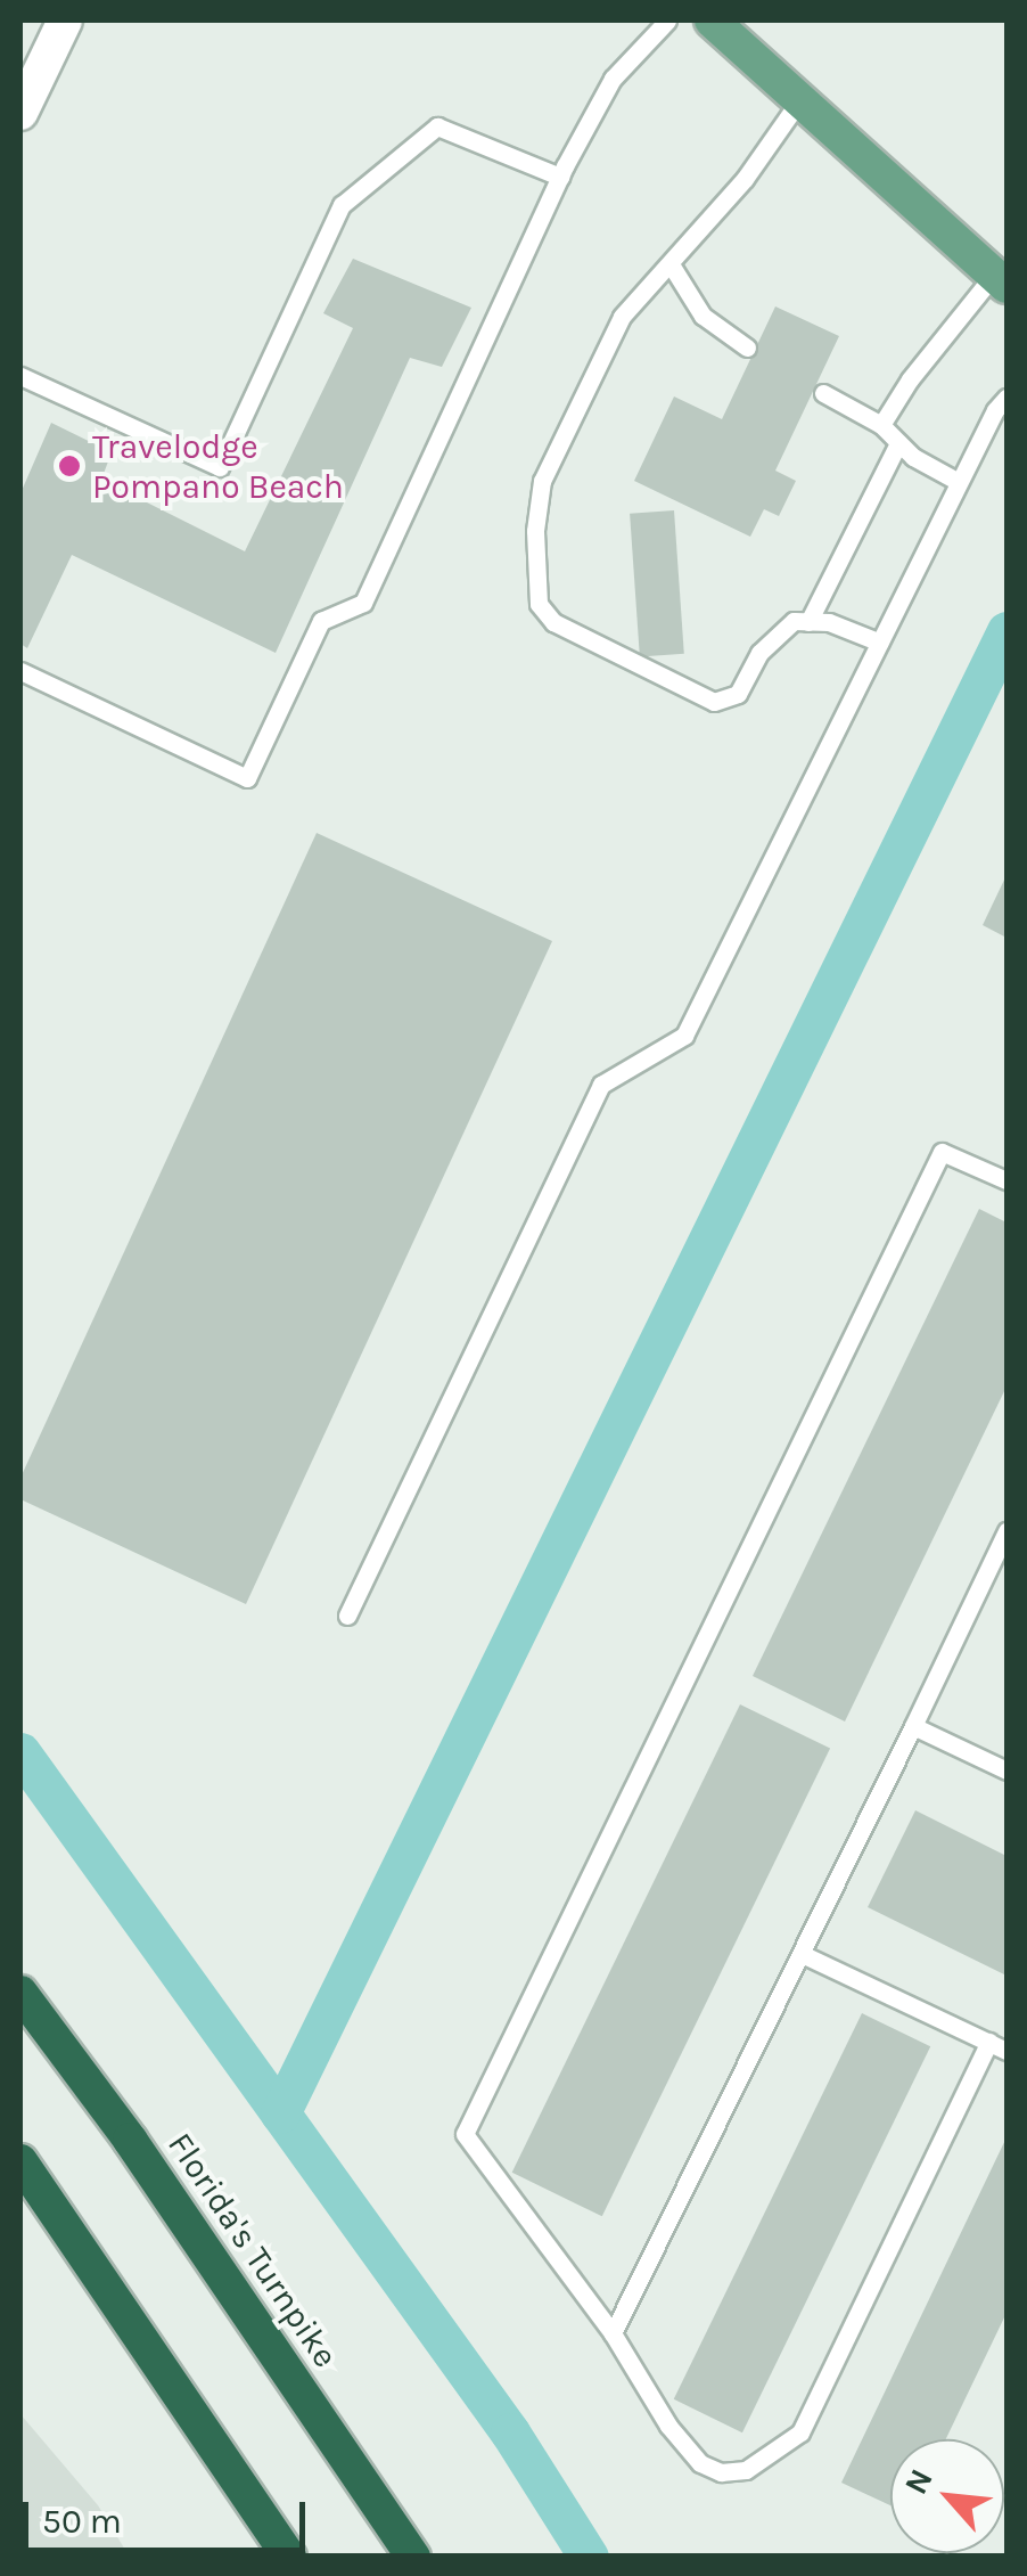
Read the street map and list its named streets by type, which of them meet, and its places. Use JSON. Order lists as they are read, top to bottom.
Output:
{
  "streets": {
    "highway": ["Florida's Turnpike"]
  },
  "places": ["Travelodge Pompano Beach"],
  "scale_bar": "50 m",
  "north": "top left"
}
